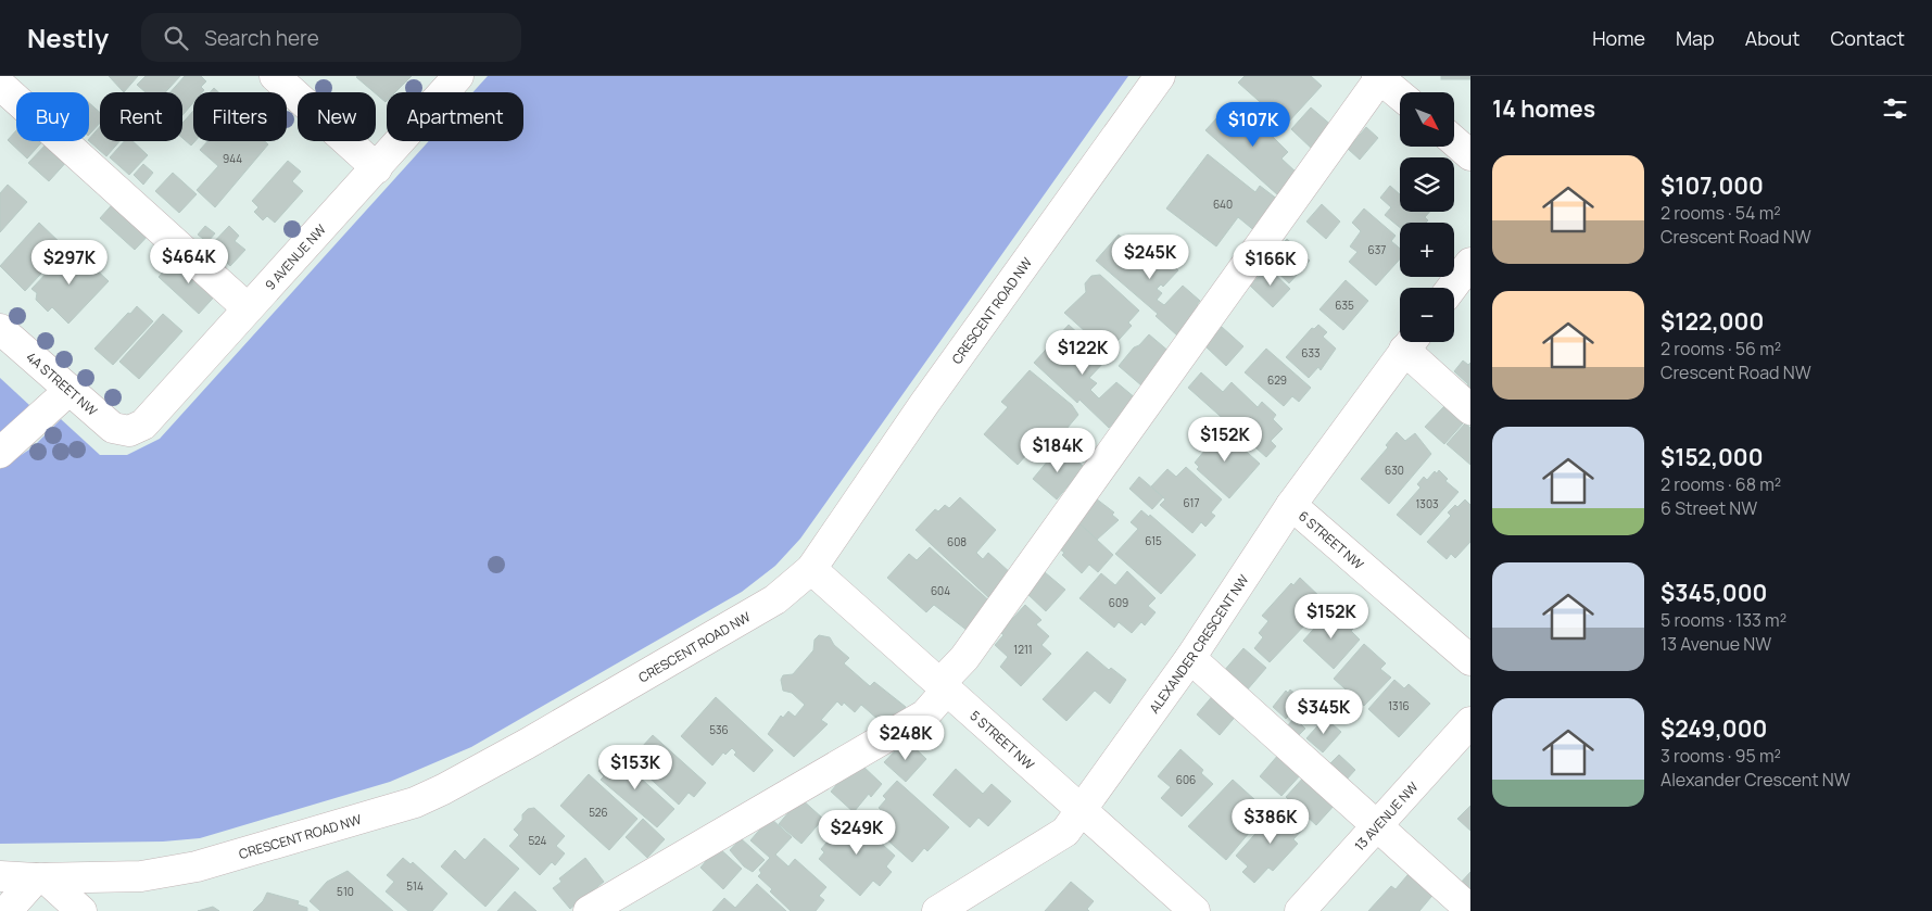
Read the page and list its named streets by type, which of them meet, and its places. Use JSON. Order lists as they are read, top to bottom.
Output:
{
  "streets": {
    "street": [
      "9 AVENUE NW",
      "CRESCENT ROAD NW",
      "4A STREET NW",
      "6 STREET NW",
      "ALEXANDER CRESCENT NW",
      "5 STREET NW",
      "13 AVENUE NW"
    ]
  },
  "crossings": [
    ["9 AVENUE NW", "4A STREET NW"],
    ["CRESCENT ROAD NW", "5 STREET NW"],
    ["6 STREET NW", "ALEXANDER CRESCENT NW"],
    ["ALEXANDER CRESCENT NW", "5 STREET NW"]
  ],
  "house_numbers": [
    "944",
    "640",
    "637",
    "635",
    "633",
    "629",
    "630",
    "617",
    "1303",
    "615",
    "608",
    "604",
    "609",
    "1211",
    "1316",
    "536",
    "606",
    "526",
    "524",
    "514",
    "510"
  ],
  "north": "bottom right",
  "page": {
    "header": "Nestly",
    "search": "Search here",
    "nav": [
      "Home",
      "Map",
      "About",
      "Contact"
    ],
    "heading": "14 homes",
    "map_buttons": ["+", "−"],
    "chip": [
      "Buy",
      "Rent",
      "Filters",
      "New",
      "Apartment"
    ],
    "price": [
      "$107K",
      "$245K",
      "$464K",
      "$297K",
      "$166K",
      "$122K",
      "$152K",
      "$184K",
      "$152K",
      "$345K",
      "$248K",
      "$153K",
      "$386K",
      "$249K"
    ],
    "list": [
      {
        "name": "$107,000",
        "note": "2 rooms · 54 m² · Crescent Road NW"
      },
      {
        "name": "$122,000",
        "note": "2 rooms · 56 m² · Crescent Road NW"
      },
      {
        "name": "$152,000",
        "note": "2 rooms · 68 m² · 6 Street NW"
      },
      {
        "name": "$345,000",
        "note": "5 rooms · 133 m² · 13 Avenue NW"
      },
      {
        "name": "$249,000",
        "note": "3 rooms · 95 m² · Alexander Crescent NW"
      }
    ]
  }
}
